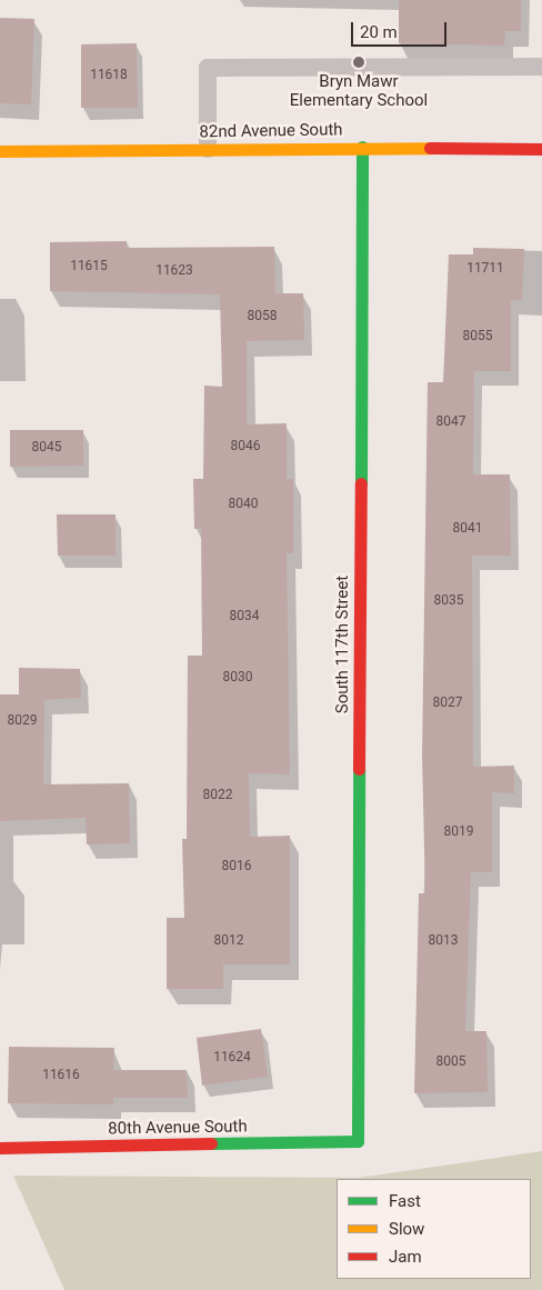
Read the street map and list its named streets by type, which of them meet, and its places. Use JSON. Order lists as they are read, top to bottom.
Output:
{
  "streets": {
    "street": ["82nd Avenue South", "South 117th Street", "80th Avenue South"]
  },
  "crossings": [
    ["82nd Avenue South", "South 117th Street"],
    ["South 117th Street", "80th Avenue South"]
  ],
  "places": ["Bryn Mawr Elementary School"],
  "house_numbers": [
    "11618",
    "11615",
    "11711",
    "11623",
    "8058",
    "8055",
    "8047",
    "8046",
    "8045",
    "8040",
    "8041",
    "8035",
    "8034",
    "8030",
    "8027",
    "8029",
    "8022",
    "8019",
    "8016",
    "8012",
    "8013",
    "11624",
    "8005",
    "11616"
  ],
  "legend": ["Fast", "Slow", "Jam"],
  "scale_bar": "20 m"
}
